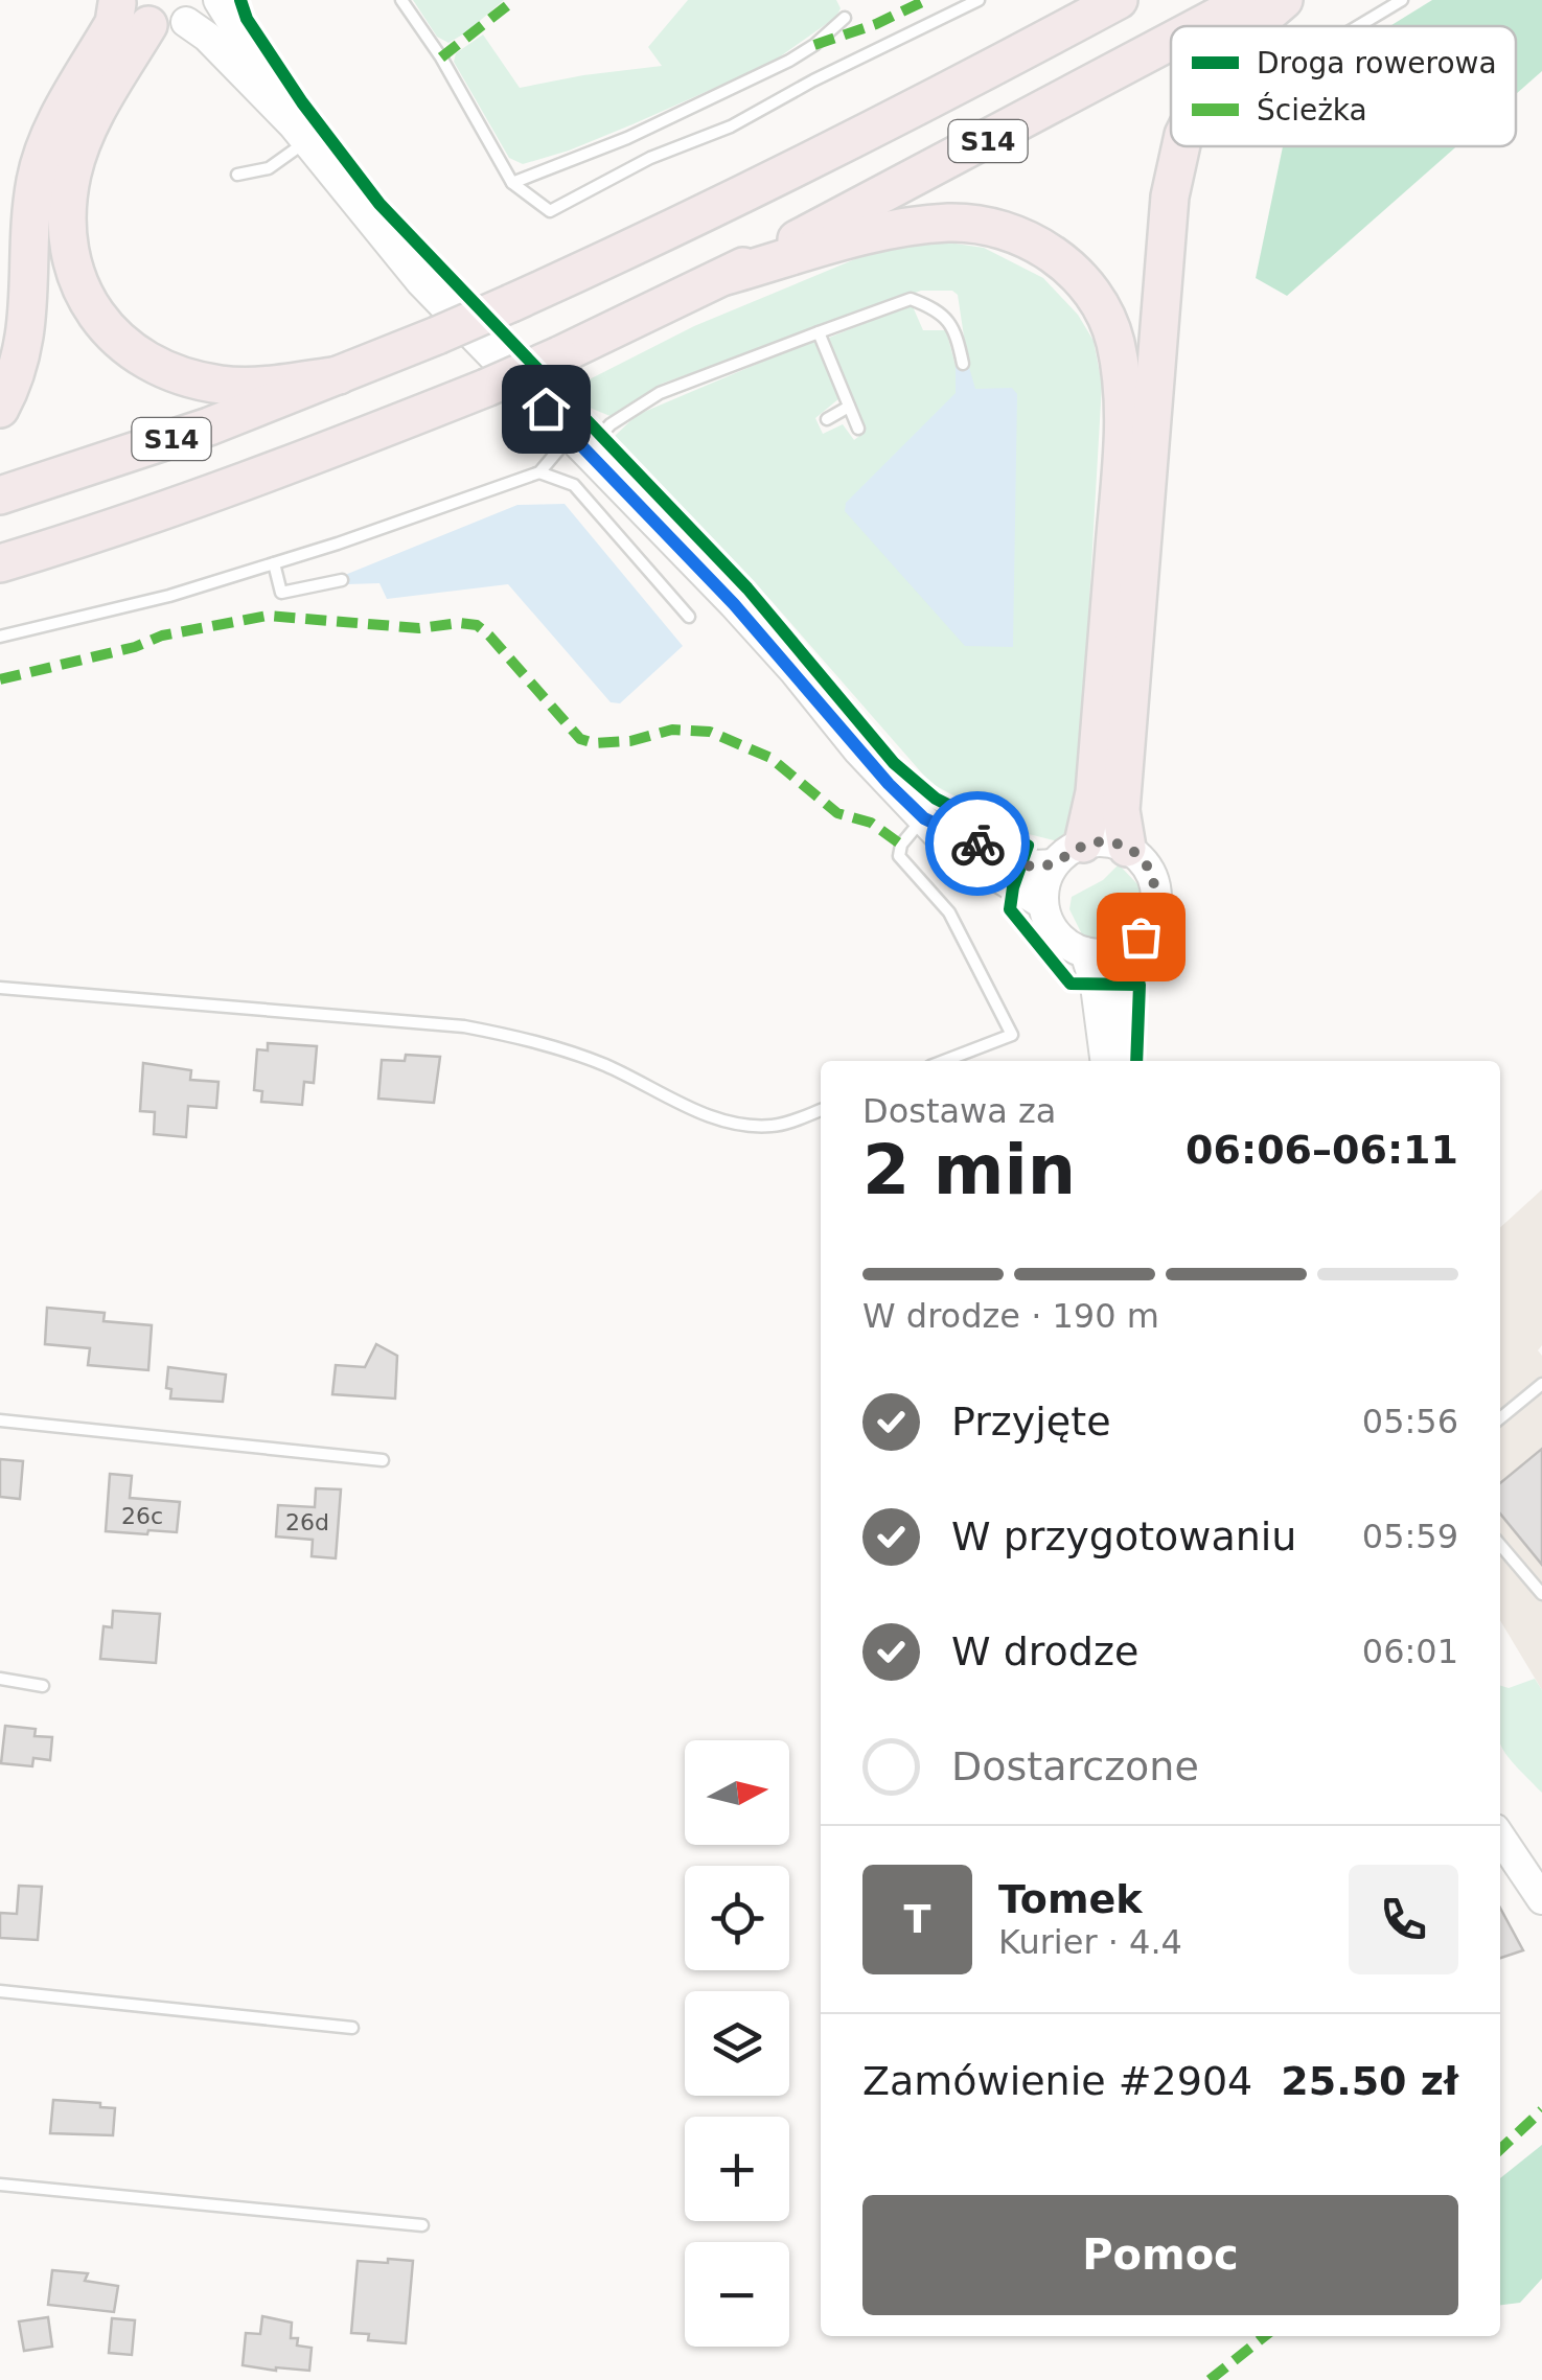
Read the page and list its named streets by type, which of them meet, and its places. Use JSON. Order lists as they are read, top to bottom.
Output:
{
  "streets": {
    "highway": ["S14"]
  },
  "house_numbers": ["26c", "26d"],
  "legend": ["Droga rowerowa", "Ścieżka"],
  "north": "right",
  "page": {
    "heading": ["2 min", "Dostawa za", "06:06–06:11"],
    "panel": [
      "Tomek",
      "Kurier · 4.4",
      "Zamówienie #2904",
      "25.50 zł"
    ],
    "bar": "W drodze · 190 m",
    "list": [
      ["Przyjęte", "05:56"],
      ["W przygotowaniu", "05:59"],
      ["W drodze", "06:01"],
      "Dostarczone"
    ],
    "map_buttons": ["+", "−"],
    "round": "T",
    "buttons": "Pomoc"
  }
}
